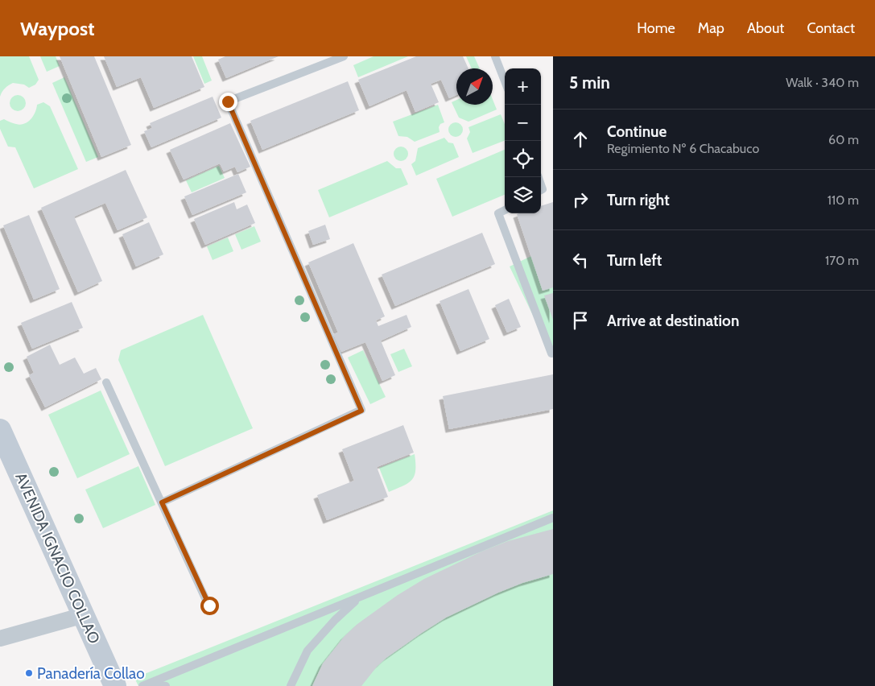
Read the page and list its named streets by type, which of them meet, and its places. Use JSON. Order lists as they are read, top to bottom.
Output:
{
  "streets": {
    "main road": ["AVENIDA IGNACIO COLLAO"]
  },
  "places": ["Panadería Collao"],
  "north": "top right",
  "page": {
    "header": "Waypost",
    "nav": [
      "Home",
      "Map",
      "About",
      "Contact"
    ],
    "heading": ["5 min", "Walk · 340 m"],
    "map_buttons": ["+", "−"],
    "list": [
      ["Continue", "Regimiento Nº 6 Chacabuco", "60 m"],
      ["Turn right", "110 m"],
      ["Turn left", "170 m"],
      "Arrive at destination"
    ]
  }
}
